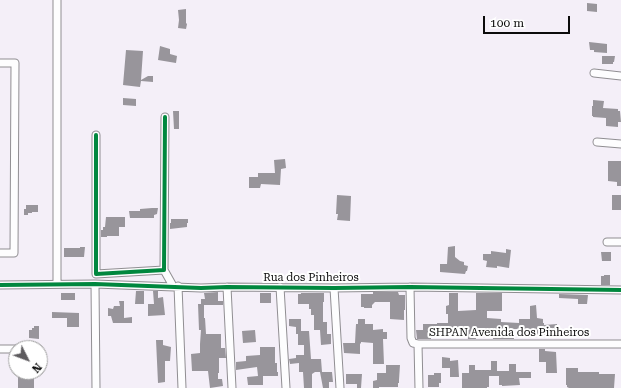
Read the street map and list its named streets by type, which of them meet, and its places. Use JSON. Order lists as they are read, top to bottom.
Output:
{
  "streets": {
    "street": ["Rua dos Pinheiros", "SHPAN Avenida dos Pinheiros"]
  },
  "scale_bar": "100 m",
  "north": "bottom right"
}
